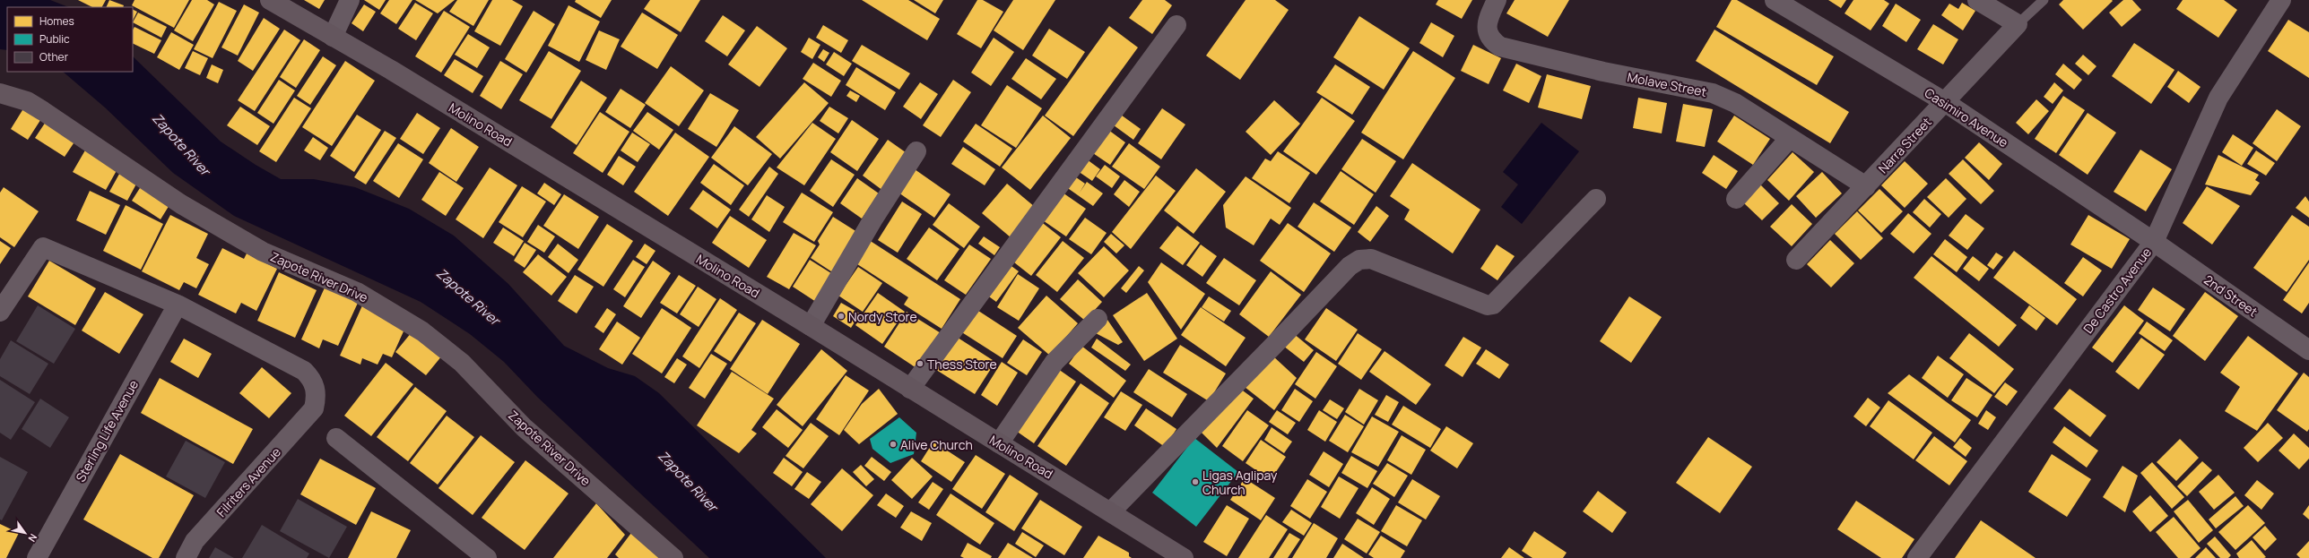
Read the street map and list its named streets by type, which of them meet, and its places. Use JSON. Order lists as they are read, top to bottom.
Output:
{
  "streets": {
    "main road": ["Molino Road", "Zapote River Drive"],
    "street": [
      "Molave Street",
      "Casimiro Avenue",
      "Narra Street",
      "De Castro Avenue",
      "2nd Street",
      "Sterling Life Avenue",
      "Filriters Avenue"
    ]
  },
  "crossings": [
    ["Molave Street", "Narra Street"],
    ["Casimiro Avenue", "Narra Street"],
    ["Casimiro Avenue", "De Castro Avenue"],
    ["Casimiro Avenue", "2nd Street"],
    ["De Castro Avenue", "2nd Street"],
    ["Sterling Life Avenue", "Filriters Avenue"]
  ],
  "water": ["Zapote River"],
  "places": [
    "Nordy Store",
    "Thess Store",
    "Alive Church",
    "Ligas Aglipay Church"
  ],
  "legend": ["Homes", "Public", "Other"],
  "north": "bottom right"
}
